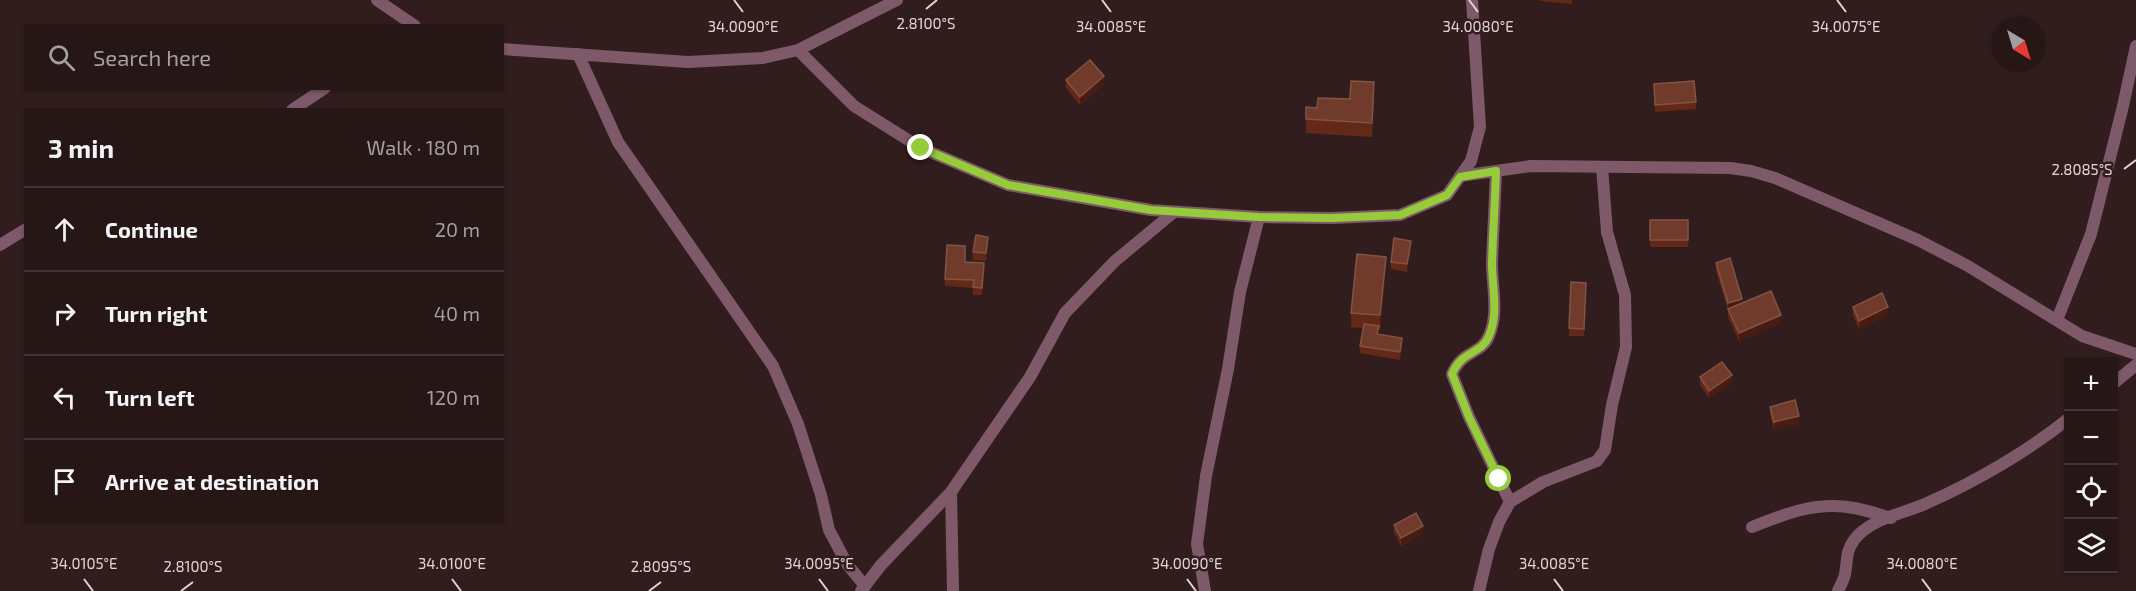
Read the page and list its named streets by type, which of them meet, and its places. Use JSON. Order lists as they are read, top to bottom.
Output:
{
  "north": "bottom right",
  "page": {
    "search": "Search here",
    "heading": ["3 min", "Walk · 180 m"],
    "list": [
      ["Continue", "20 m"],
      ["Turn right", "40 m"],
      ["Turn left", "120 m"],
      "Arrive at destination"
    ],
    "map_buttons": ["+", "−"]
  },
  "coordinates": [
    "2.8100°S",
    "34.0090°E",
    "34.0085°E",
    "34.0080°E",
    "34.0075°E",
    "2.8085°S",
    "34.0105°E",
    "34.0100°E",
    "34.0095°E",
    "2.8095°S"
  ]
}
